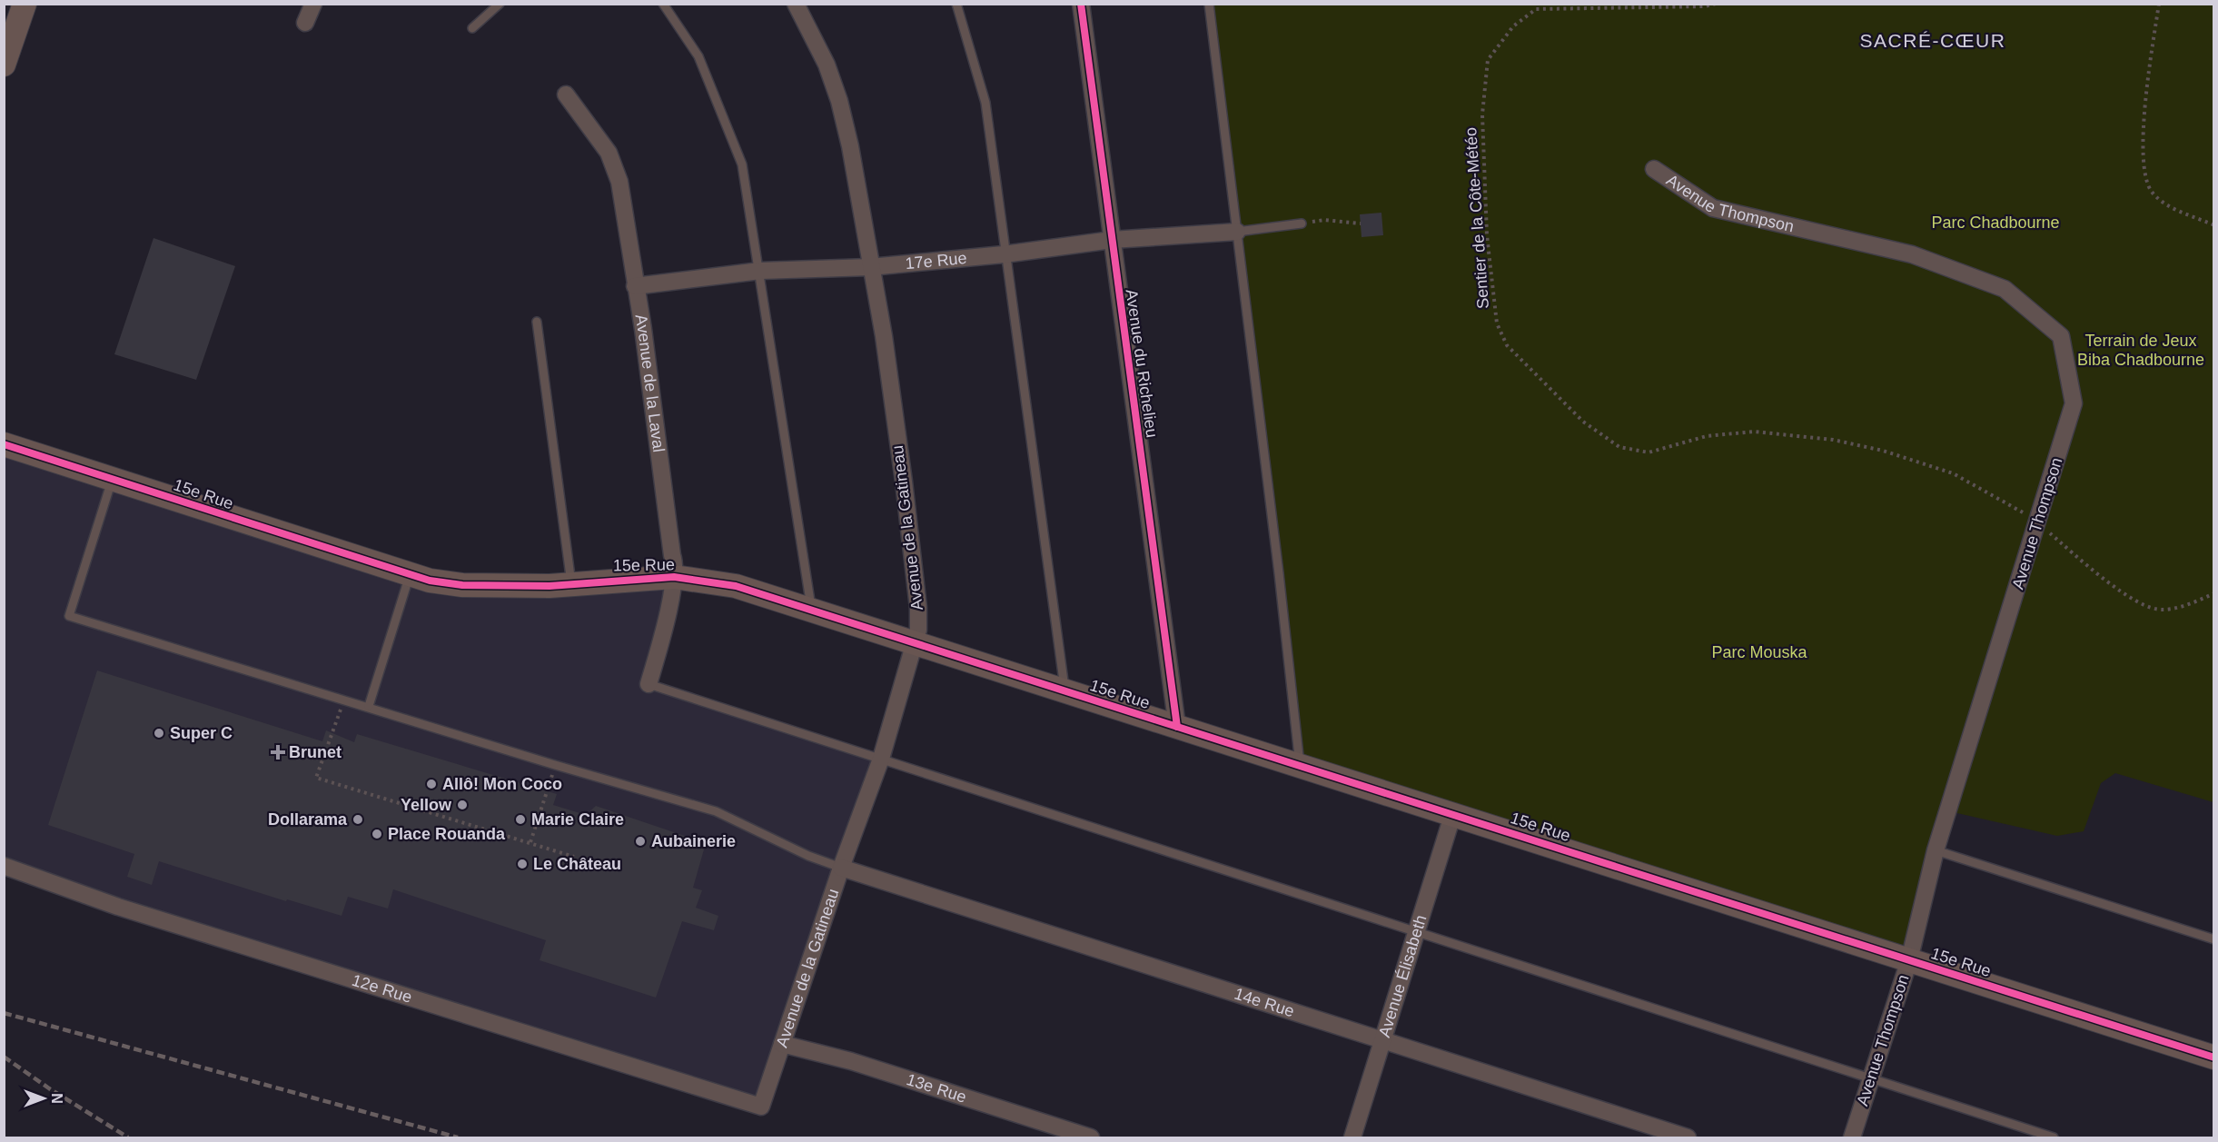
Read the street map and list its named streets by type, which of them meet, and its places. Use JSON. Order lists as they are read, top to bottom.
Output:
{
  "streets": {
    "street": [
      "Avenue Thompson",
      "17e Rue",
      "Avenue du Richelieu",
      "Avenue de la Laval",
      "15e Rue",
      "Avenue de la Gatineau",
      "Avenue Élisabeth",
      "12e Rue",
      "14e Rue",
      "13e Rue"
    ],
    "path": ["Sentier de la Côte-Météo"]
  },
  "crossings": [
    ["Avenue Thompson", "Sentier de la Côte-Météo"],
    ["Avenue Thompson", "15e Rue"],
    ["17e Rue", "Avenue du Richelieu"],
    ["17e Rue", "Avenue de la Laval"],
    ["17e Rue", "Avenue de la Gatineau"],
    ["Avenue du Richelieu", "15e Rue"],
    ["Avenue de la Laval", "15e Rue"],
    ["15e Rue", "Avenue de la Gatineau"],
    ["15e Rue", "Avenue Élisabeth"],
    ["Avenue de la Gatineau", "12e Rue"],
    ["Avenue de la Gatineau", "14e Rue"],
    ["Avenue de la Gatineau", "13e Rue"],
    ["Avenue Élisabeth", "14e Rue"]
  ],
  "districts": ["SACRÉ-CŒUR"],
  "parks": ["Parc Chadbourne", "Terrain de Jeux Biba Chadbourne", "Parc Mouska"],
  "places": {
    "other": [
      "Super C",
      "Allô! Mon Coco",
      "Yellow",
      "Dollarama",
      "Marie Claire",
      "Place Rouanda",
      "Aubainerie",
      "Le Château"
    ],
    "health": ["Brunet"]
  },
  "north": "right"
}
